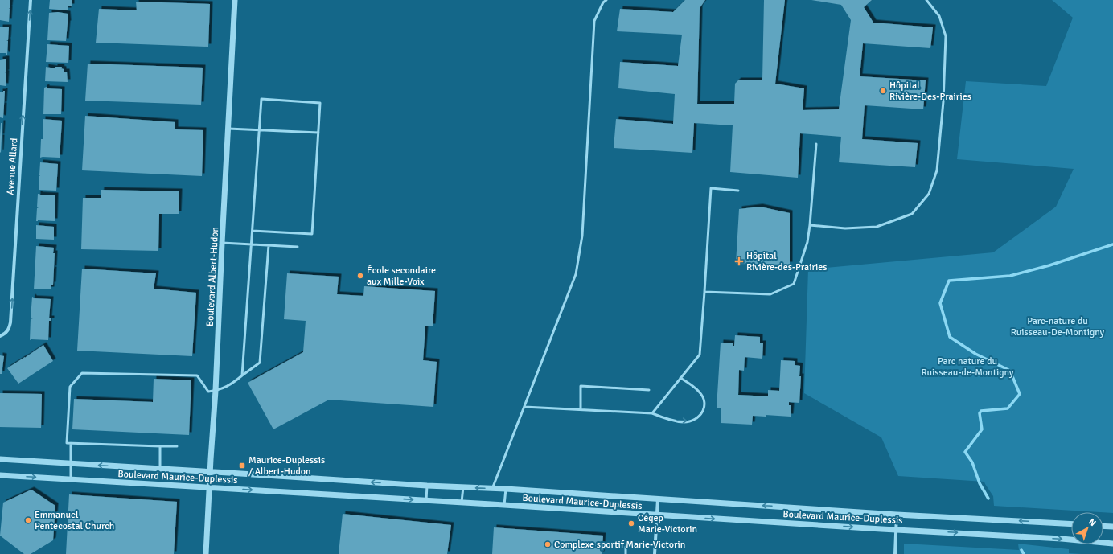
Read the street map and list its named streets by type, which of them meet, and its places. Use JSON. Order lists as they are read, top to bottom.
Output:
{
  "streets": {
    "street": ["Avenue Allard", "Boulevard Albert-Hudon", "Boulevard Maurice-Duplessis"]
  },
  "crossings": [
    ["Boulevard Albert-Hudon", "Boulevard Maurice-Duplessis"]
  ],
  "one_way": ["Avenue Allard"],
  "parks": ["Parc-nature du Ruisseau-De-Montigny", "Parc nature du Ruisseau-de-Montigny"],
  "places": {
    "other": [
      "Hôpital Rivière-Des-Prairies",
      "École secondaire aux Mille-Voix",
      "Emmanuel Pentecostal Church",
      "Cégep Marie-Victorin",
      "Complexe sportif Marie-Victorin"
    ],
    "health": ["Hôpital Rivière-des-Prairies"],
    "transit": ["Maurice-Duplessis / Albert-Hudon"]
  },
  "north": "top right"
}
